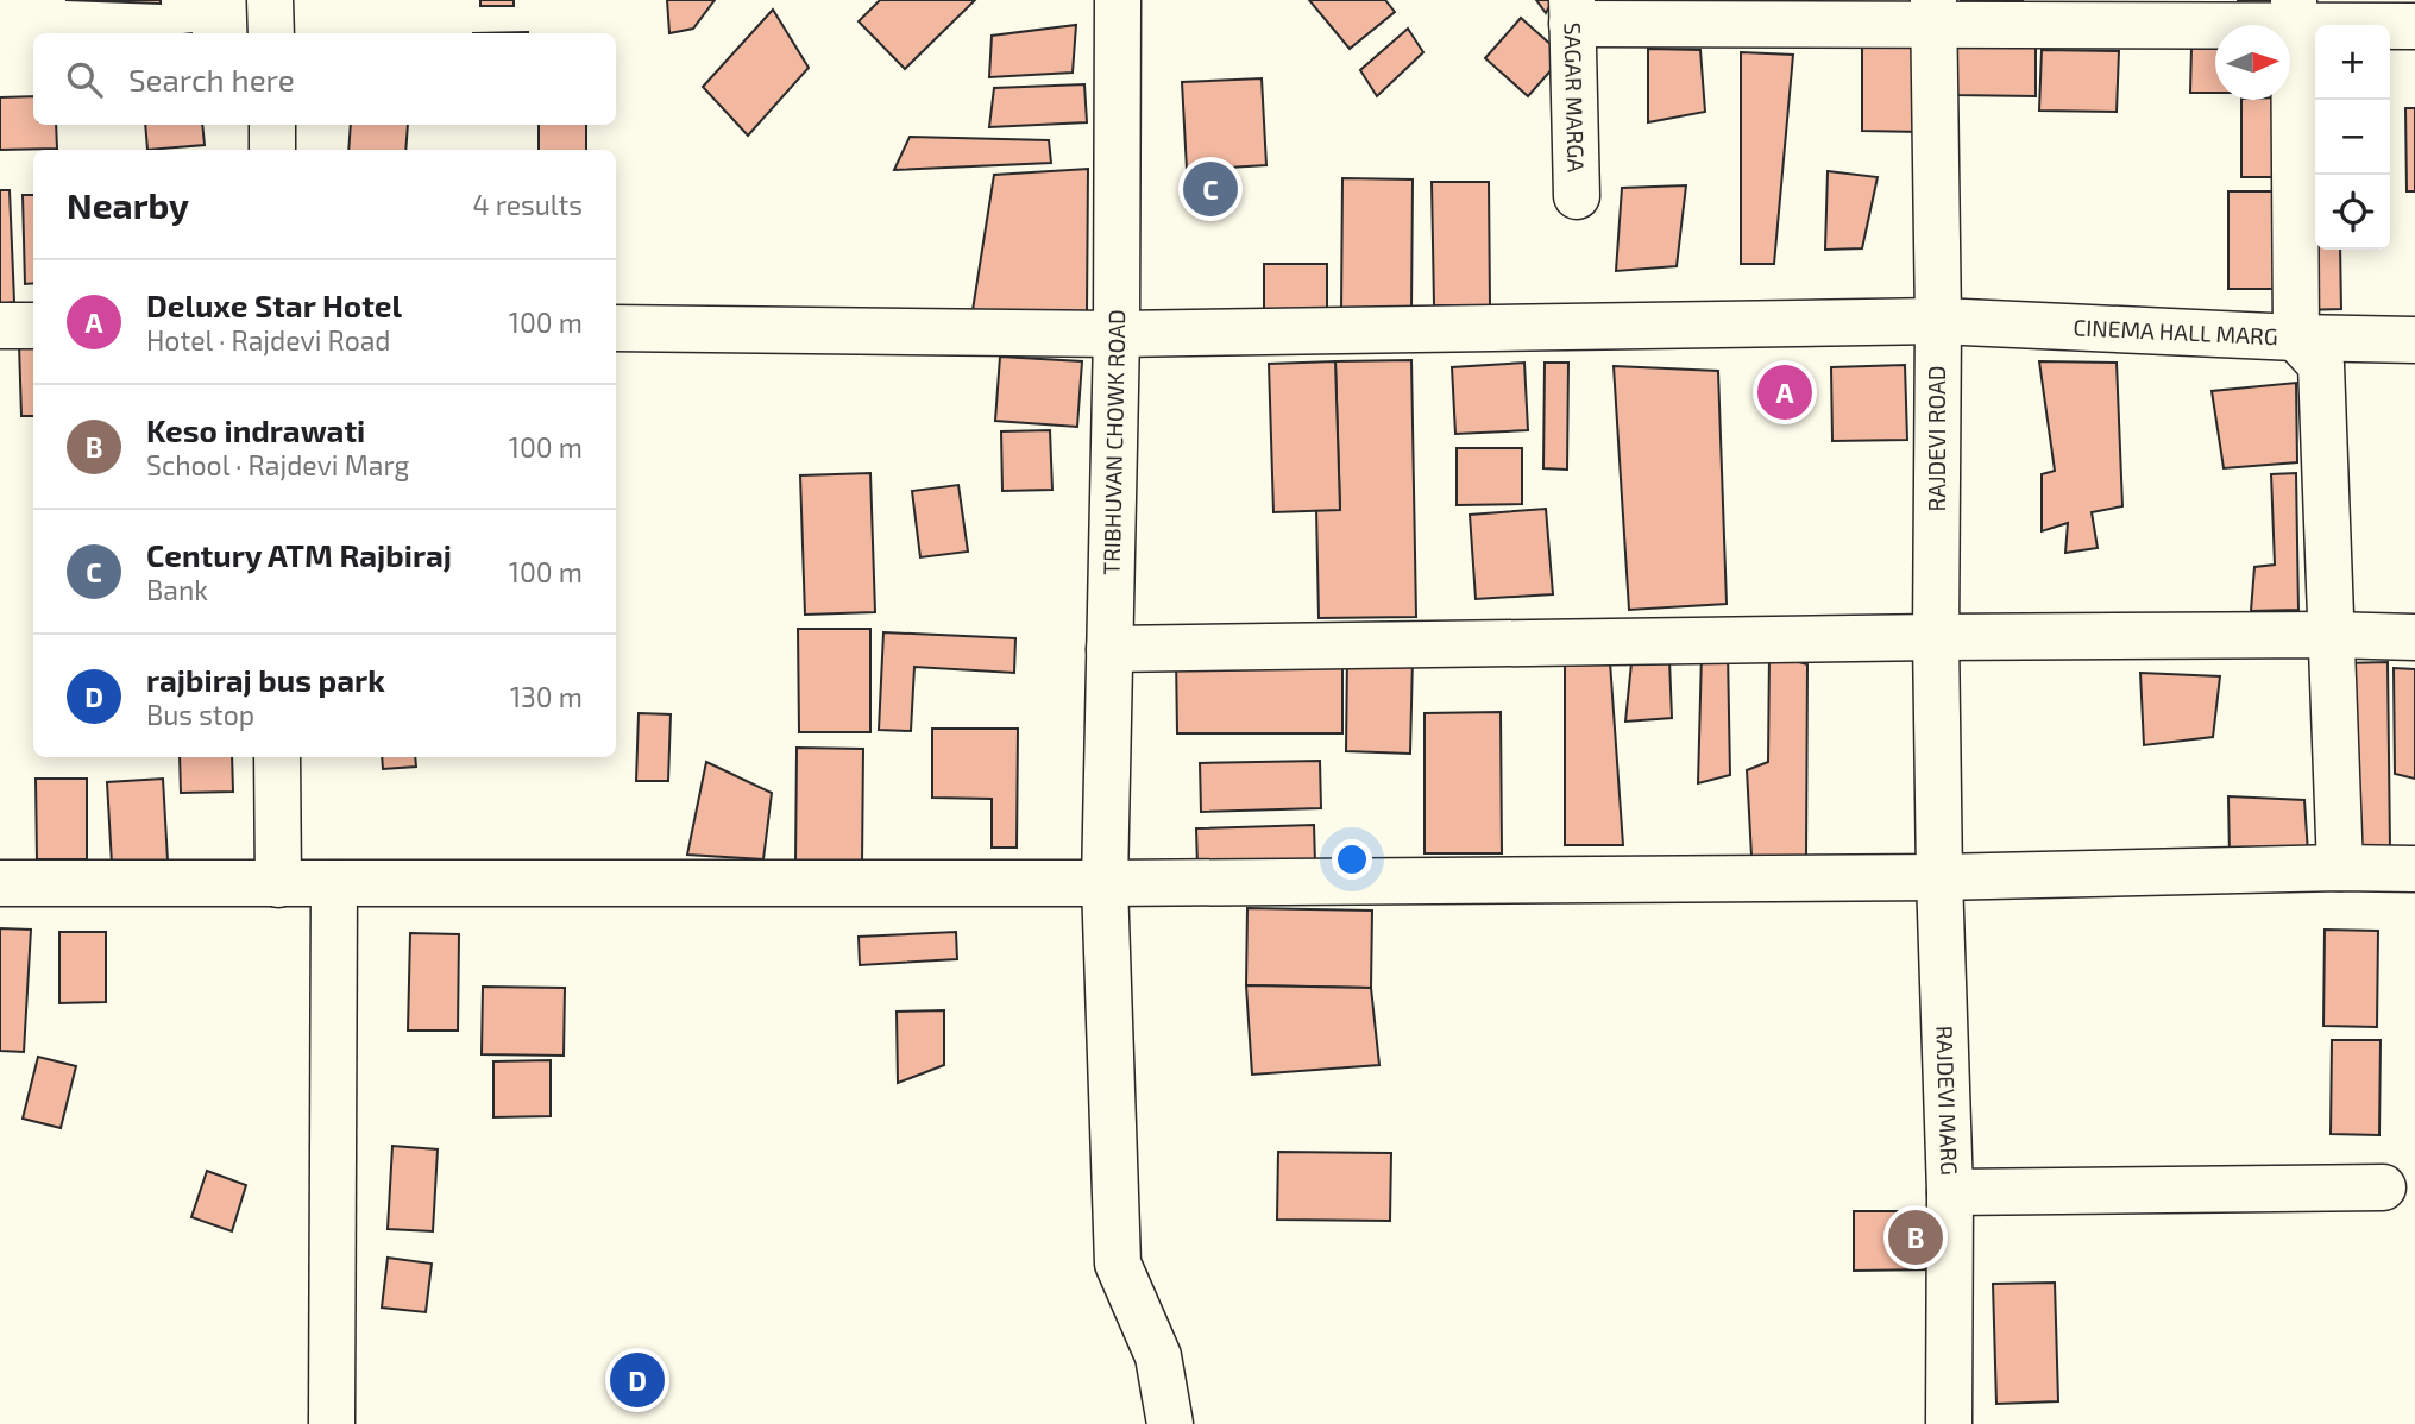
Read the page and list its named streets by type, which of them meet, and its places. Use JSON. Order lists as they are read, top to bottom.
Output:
{
  "streets": {
    "street": [
      "SAGAR MARGA",
      "CINEMA HALL MARG",
      "RAJDEVI ROAD",
      "TRIBHUVAN CHOWK ROAD",
      "RAJDEVI MARG"
    ]
  },
  "crossings": [
    ["CINEMA HALL MARG", "RAJDEVI ROAD"],
    ["CINEMA HALL MARG", "TRIBHUVAN CHOWK ROAD"],
    ["RAJDEVI ROAD", "RAJDEVI MARG"]
  ],
  "north": "right",
  "page": {
    "map_buttons": ["+", "−"],
    "search": "Search here",
    "heading": ["Nearby", "4 results"],
    "pins": [
      "C",
      "A",
      "B",
      "D"
    ],
    "list": [
      {
        "mark": "A",
        "name": "Deluxe Star Hotel",
        "note": "Hotel · Rajdevi Road",
        "value": "100 m"
      },
      {
        "mark": "B",
        "name": "Keso indrawati",
        "note": "School · Rajdevi Marg",
        "value": "100 m"
      },
      {
        "mark": "C",
        "name": "Century ATM Rajbiraj",
        "note": "Bank",
        "value": "100 m"
      },
      {
        "mark": "D",
        "name": "rajbiraj bus park",
        "note": "Bus stop",
        "value": "130 m"
      }
    ]
  }
}
